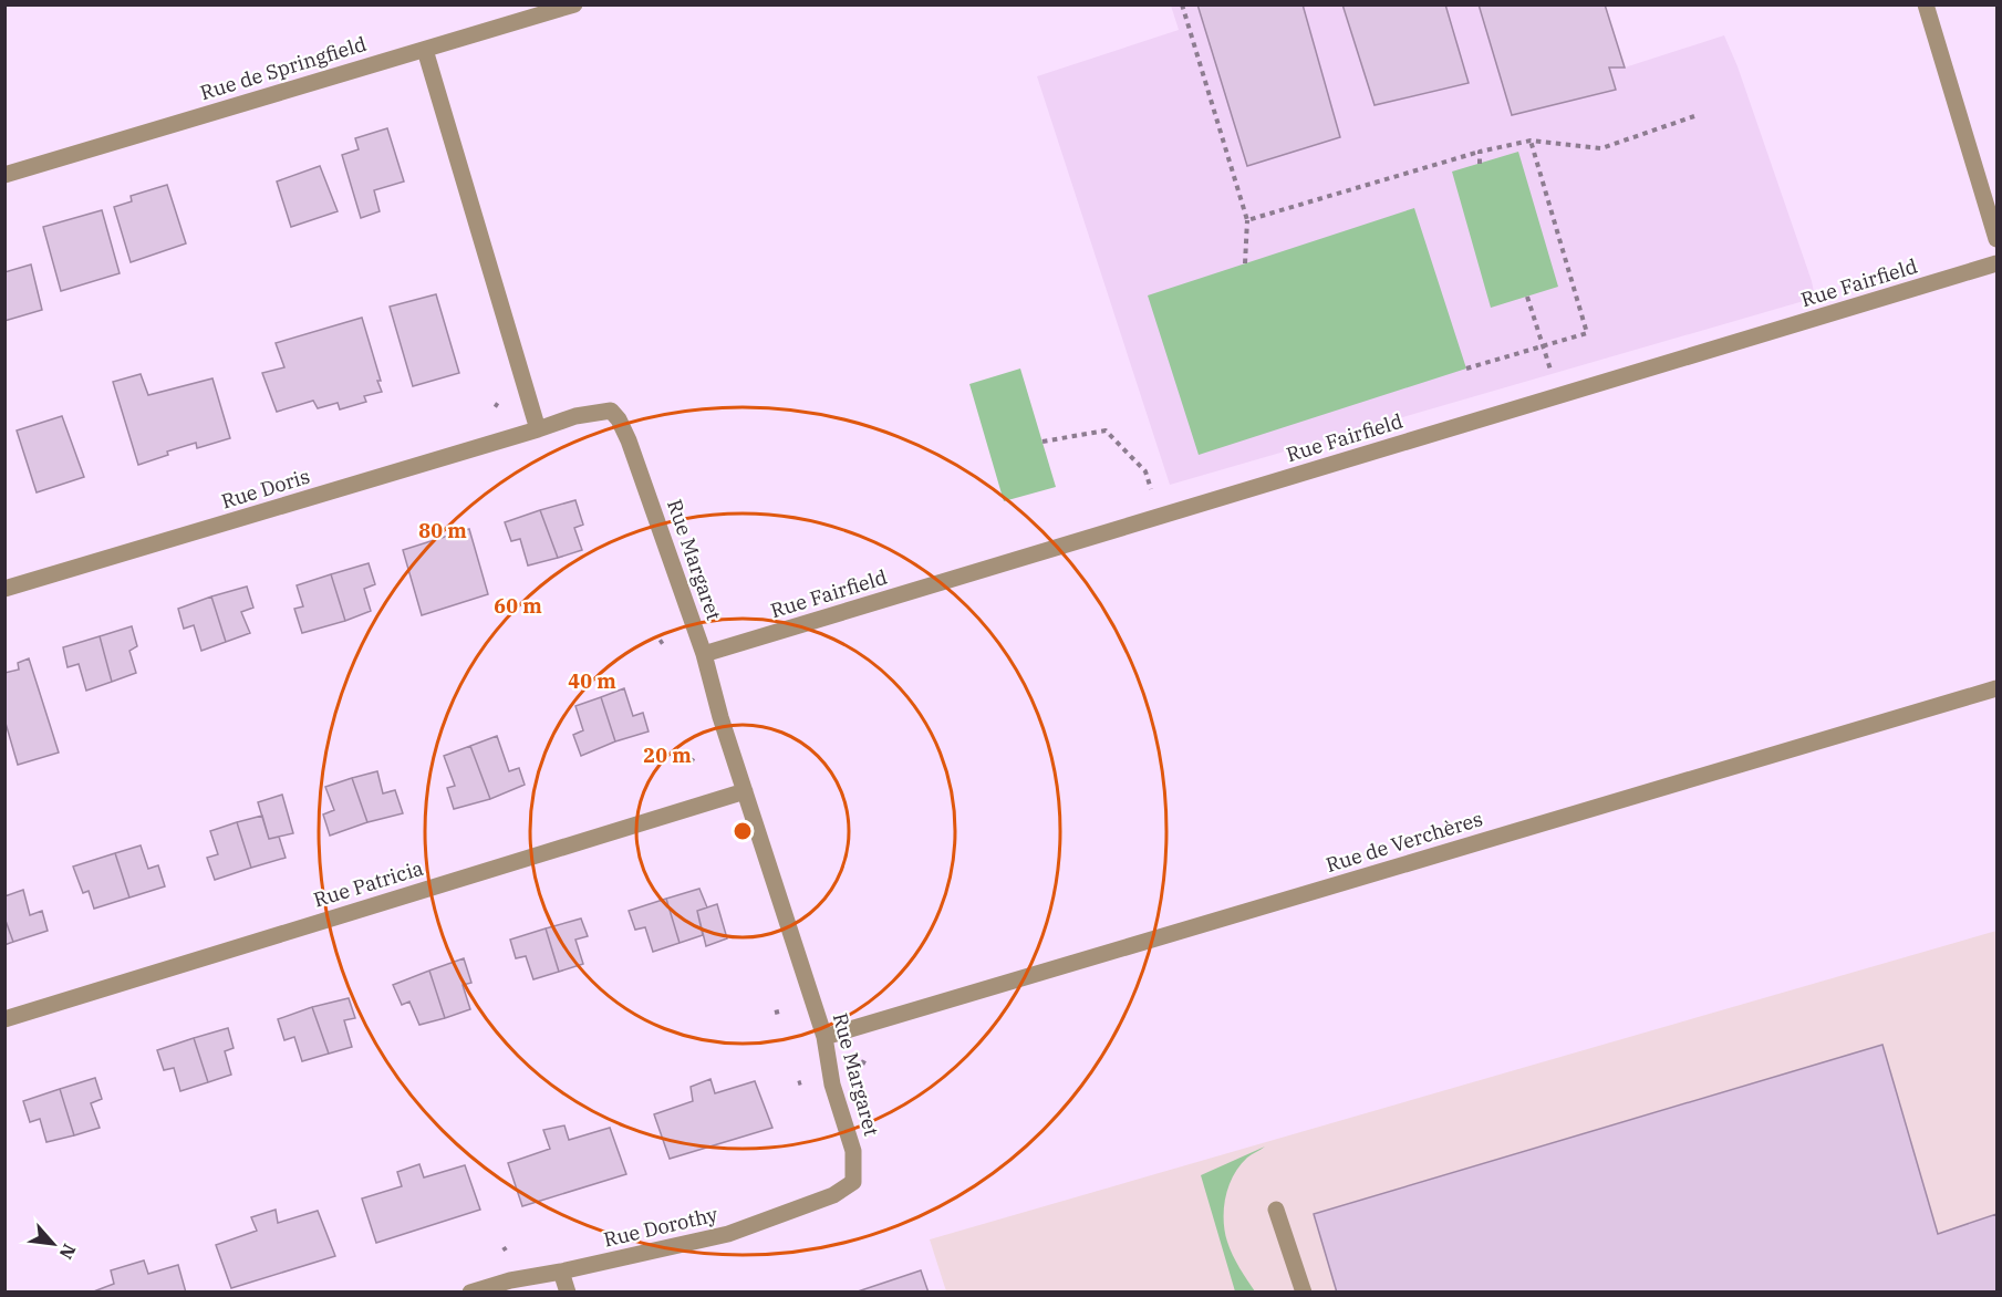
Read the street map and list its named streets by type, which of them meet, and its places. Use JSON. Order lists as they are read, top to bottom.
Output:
{
  "streets": {
    "street": [
      "Rue de Springfield",
      "Rue Fairfield",
      "Rue Doris",
      "Rue Margaret",
      "Rue de Verchères",
      "Rue Patricia",
      "Rue Dorothy"
    ]
  },
  "crossings": [
    ["Rue Fairfield", "Rue Margaret"],
    ["Rue Doris", "Rue Margaret"],
    ["Rue Margaret", "Rue de Verchères"],
    ["Rue Margaret", "Rue Patricia"],
    ["Rue Margaret", "Rue Dorothy"]
  ],
  "north": "bottom right",
  "rings": [
    "80 m",
    "60 m",
    "40 m",
    "20 m"
  ]
}
